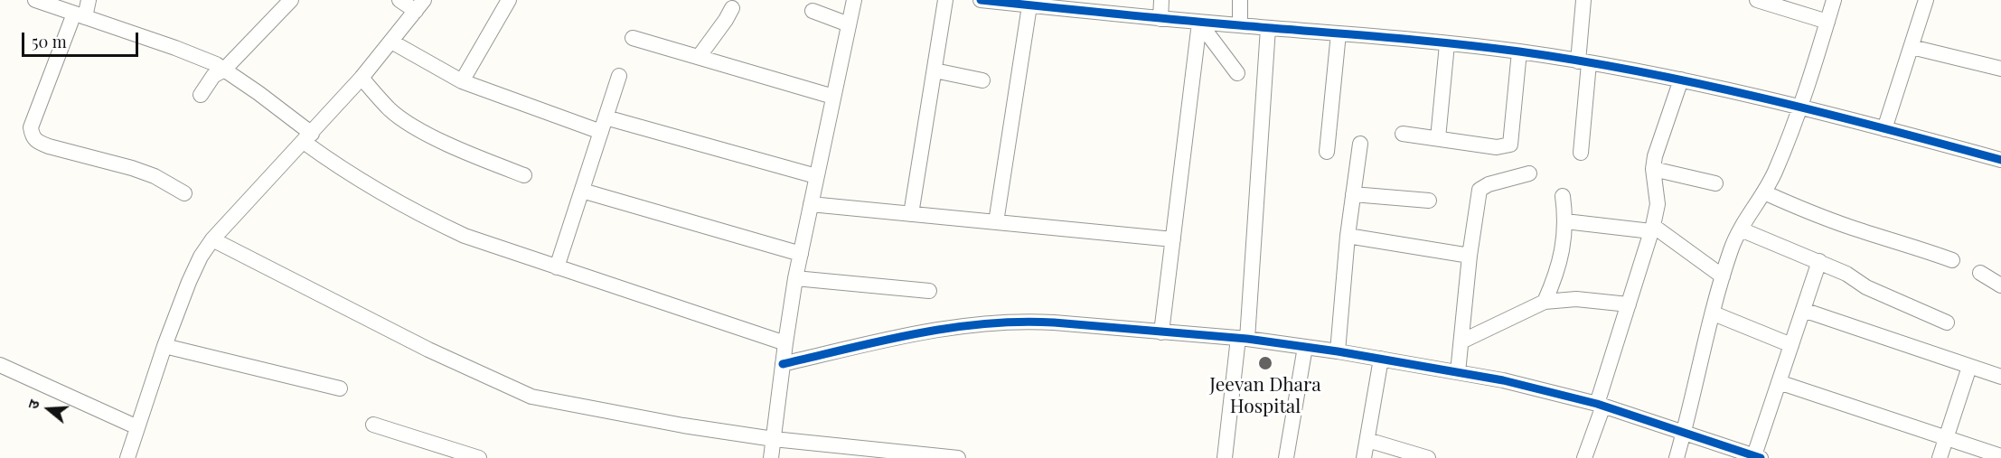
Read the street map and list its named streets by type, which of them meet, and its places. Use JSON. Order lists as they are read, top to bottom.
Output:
{
  "places": ["Jeevan Dhara Hospital"],
  "scale_bar": "50 m",
  "north": "left"
}
